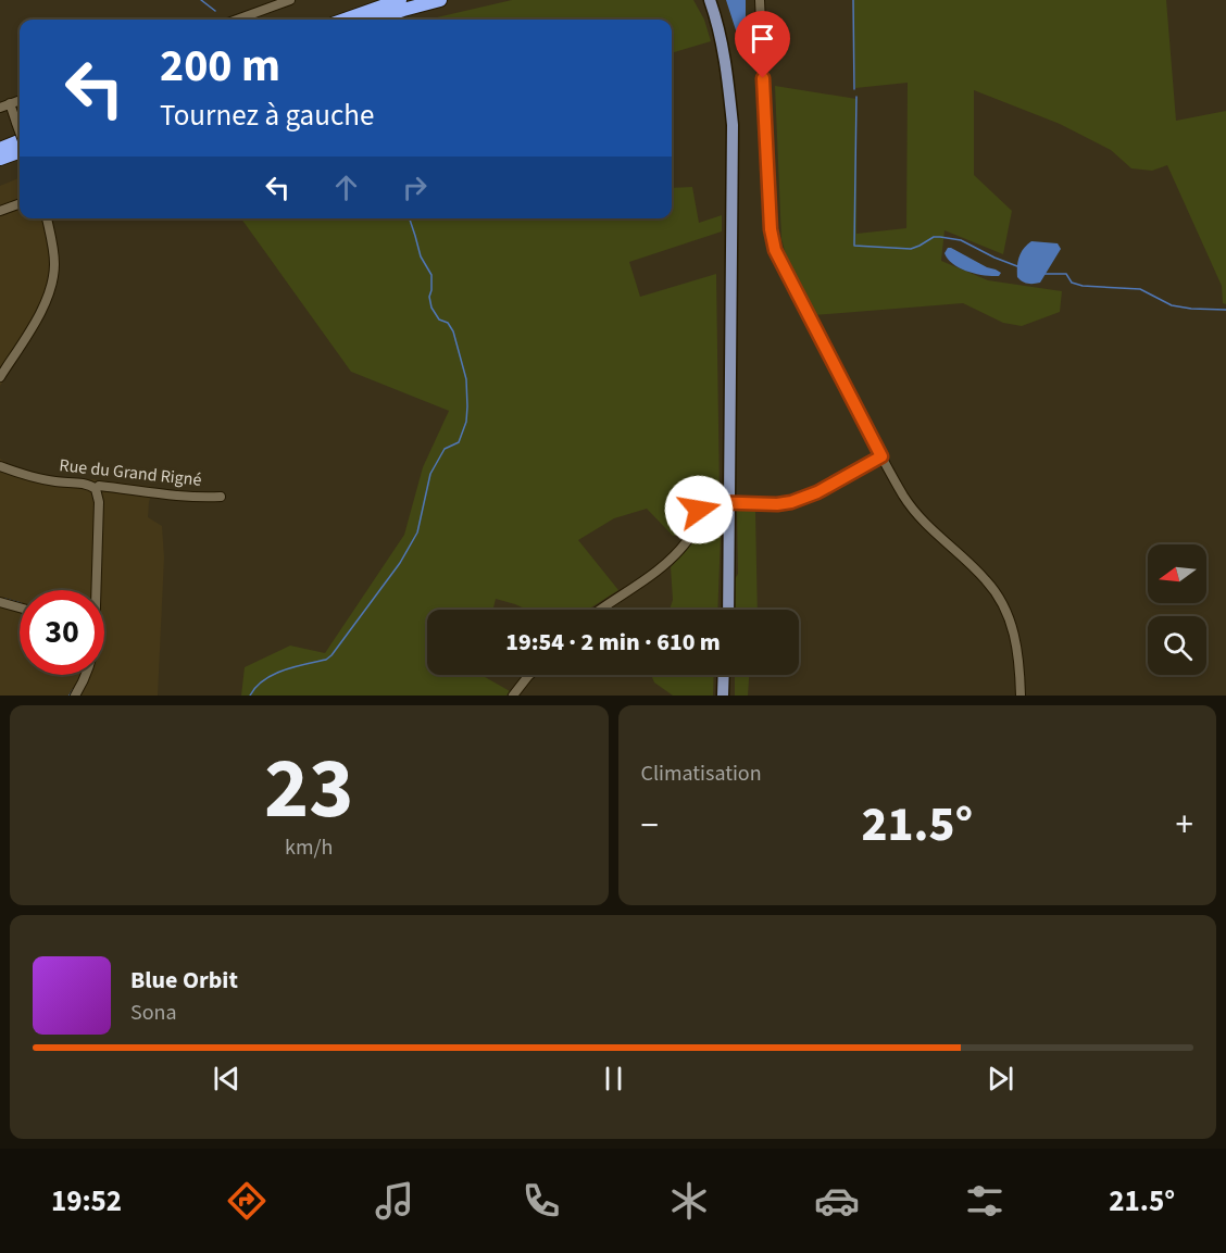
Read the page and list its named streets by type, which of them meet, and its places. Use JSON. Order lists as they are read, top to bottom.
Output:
{
  "streets": {
    "street": ["Rue du Grand Rigné"]
  },
  "north": "left",
  "page": {
    "turn": ["200 m", "Tournez à gauche"],
    "limit": "30",
    "trip": "19:54 · 2 min · 610 m",
    "tile": [
      ["23", "km/h"],
      "Climatisation"
    ],
    "heat": ["−", "21.5°", "+"],
    "song": ["Blue Orbit", "Sona"],
    "tabs": ["19:52", "21.5°"]
  }
}
